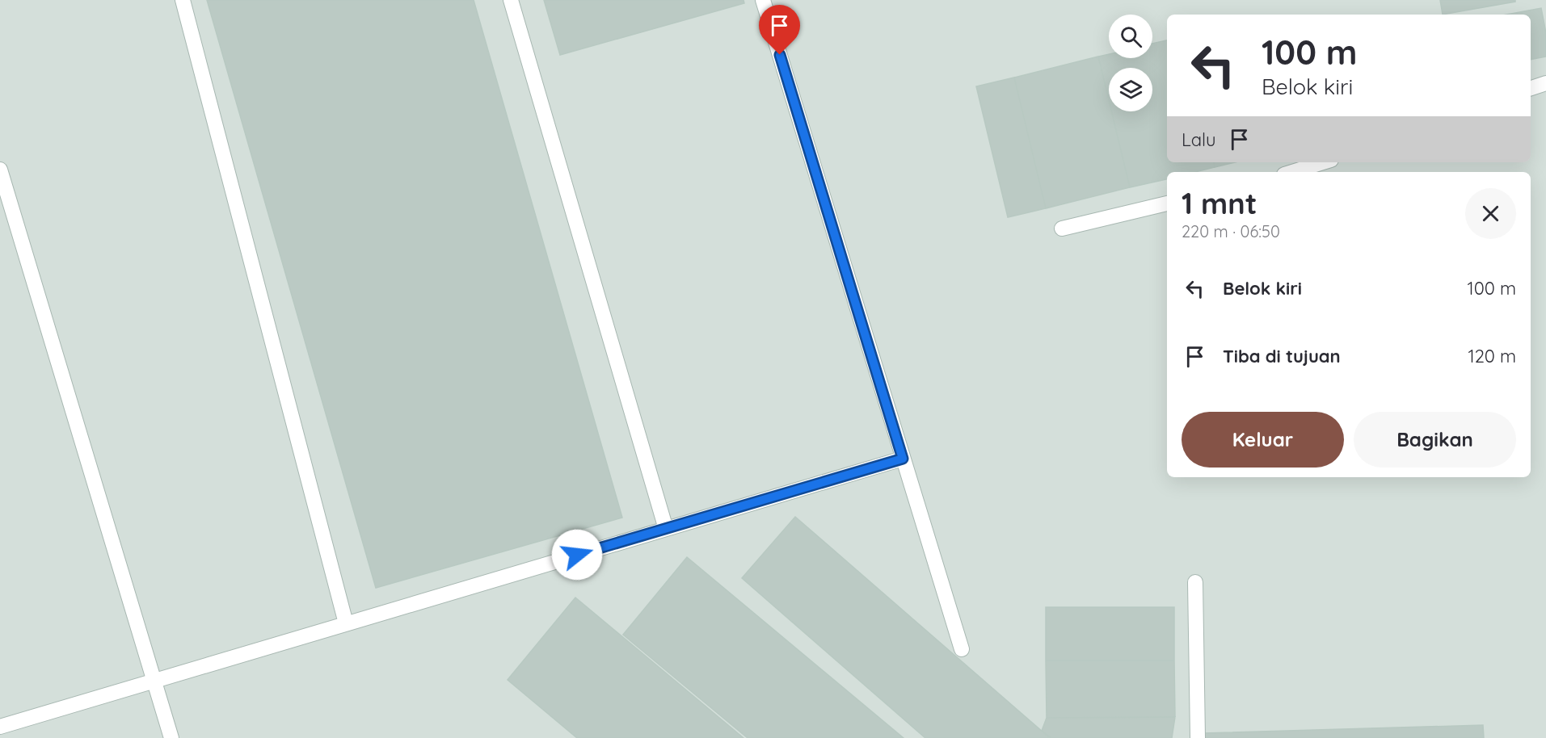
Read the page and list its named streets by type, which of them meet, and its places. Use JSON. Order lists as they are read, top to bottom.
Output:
{
  "page": {
    "turn": ["100 m", "Belok kiri"],
    "then": "Lalu",
    "heading": ["1 mnt", "220 m · 06:50"],
    "list": [
      {
        "name": "Belok kiri",
        "value": "100 m"
      },
      {
        "name": "Tiba di tujuan",
        "value": "120 m"
      }
    ],
    "buttons": ["Keluar", "Bagikan"]
  }
}
